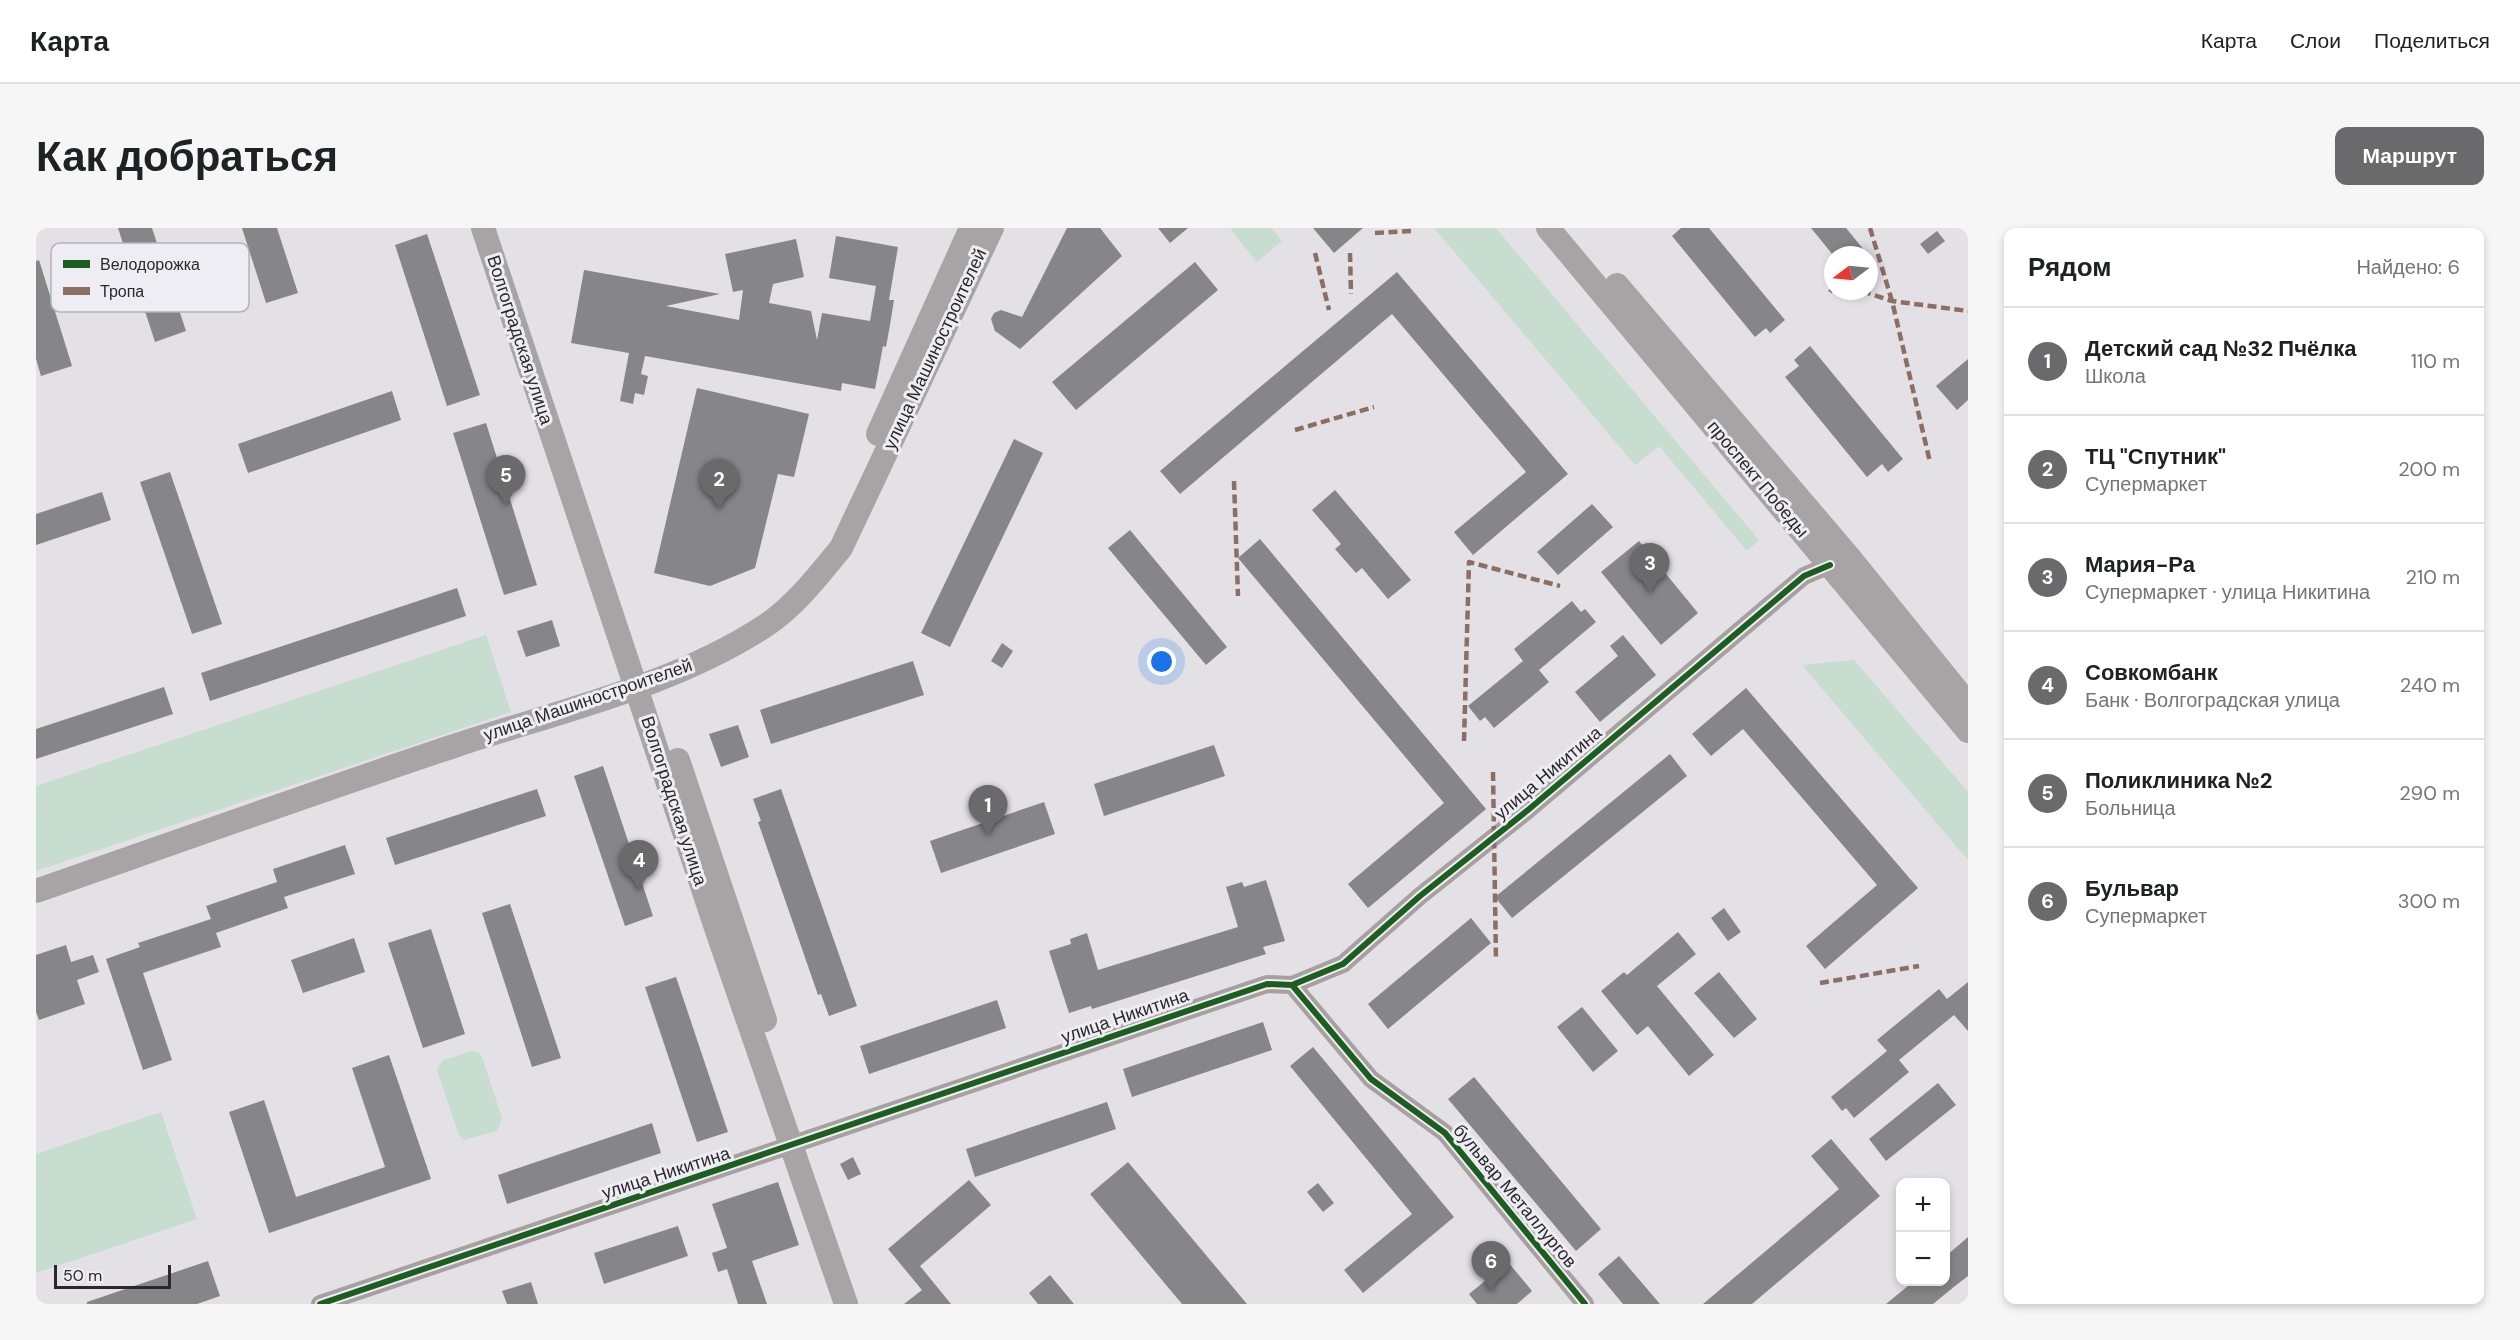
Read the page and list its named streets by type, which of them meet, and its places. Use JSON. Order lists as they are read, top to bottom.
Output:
{
  "streets": {
    "main road": ["Волгоградская улица", "улица Машиностроителей", "проспект Победы"],
    "street": ["улица Никитина", "бульвар Металлургов"]
  },
  "crossings": [
    ["Волгоградская улица", "улица Машиностроителей"],
    ["Волгоградская улица", "улица Никитина"],
    ["проспект Победы", "улица Никитина"],
    ["улица Никитина", "бульвар Металлургов"]
  ],
  "legend": ["Велодорожка", "Тропа"],
  "scale_bar": "50 m",
  "north": "left",
  "page": {
    "header": "Карта",
    "nav": ["Карта", "Слои", "Поделиться"],
    "buttons": "Маршрут",
    "title": "Как добраться",
    "heading": ["Рядом", "Найдено: 6"],
    "list": [
      {
        "mark": "1",
        "name": "Детский сад №32 Пчёлка",
        "note": "Школа",
        "value": "110 m"
      },
      {
        "mark": "2",
        "name": "ТЦ \"Спутник\"",
        "note": "Супермаркет",
        "value": "200 m"
      },
      {
        "mark": "3",
        "name": "Мария-Ра",
        "note": "Супермаркет · улица Никитина",
        "value": "210 m"
      },
      {
        "mark": "4",
        "name": "Совкомбанк",
        "note": "Банк · Волгоградская улица",
        "value": "240 m"
      },
      {
        "mark": "5",
        "name": "Поликлиника №2",
        "note": "Больница",
        "value": "290 m"
      },
      {
        "mark": "6",
        "name": "Бульвар",
        "note": "Супермаркет",
        "value": "300 m"
      }
    ],
    "pins": [
      "5",
      "2",
      "3",
      "1",
      "4",
      "6"
    ],
    "map_buttons": ["+", "−"],
    "scale": "50 m"
  }
}
